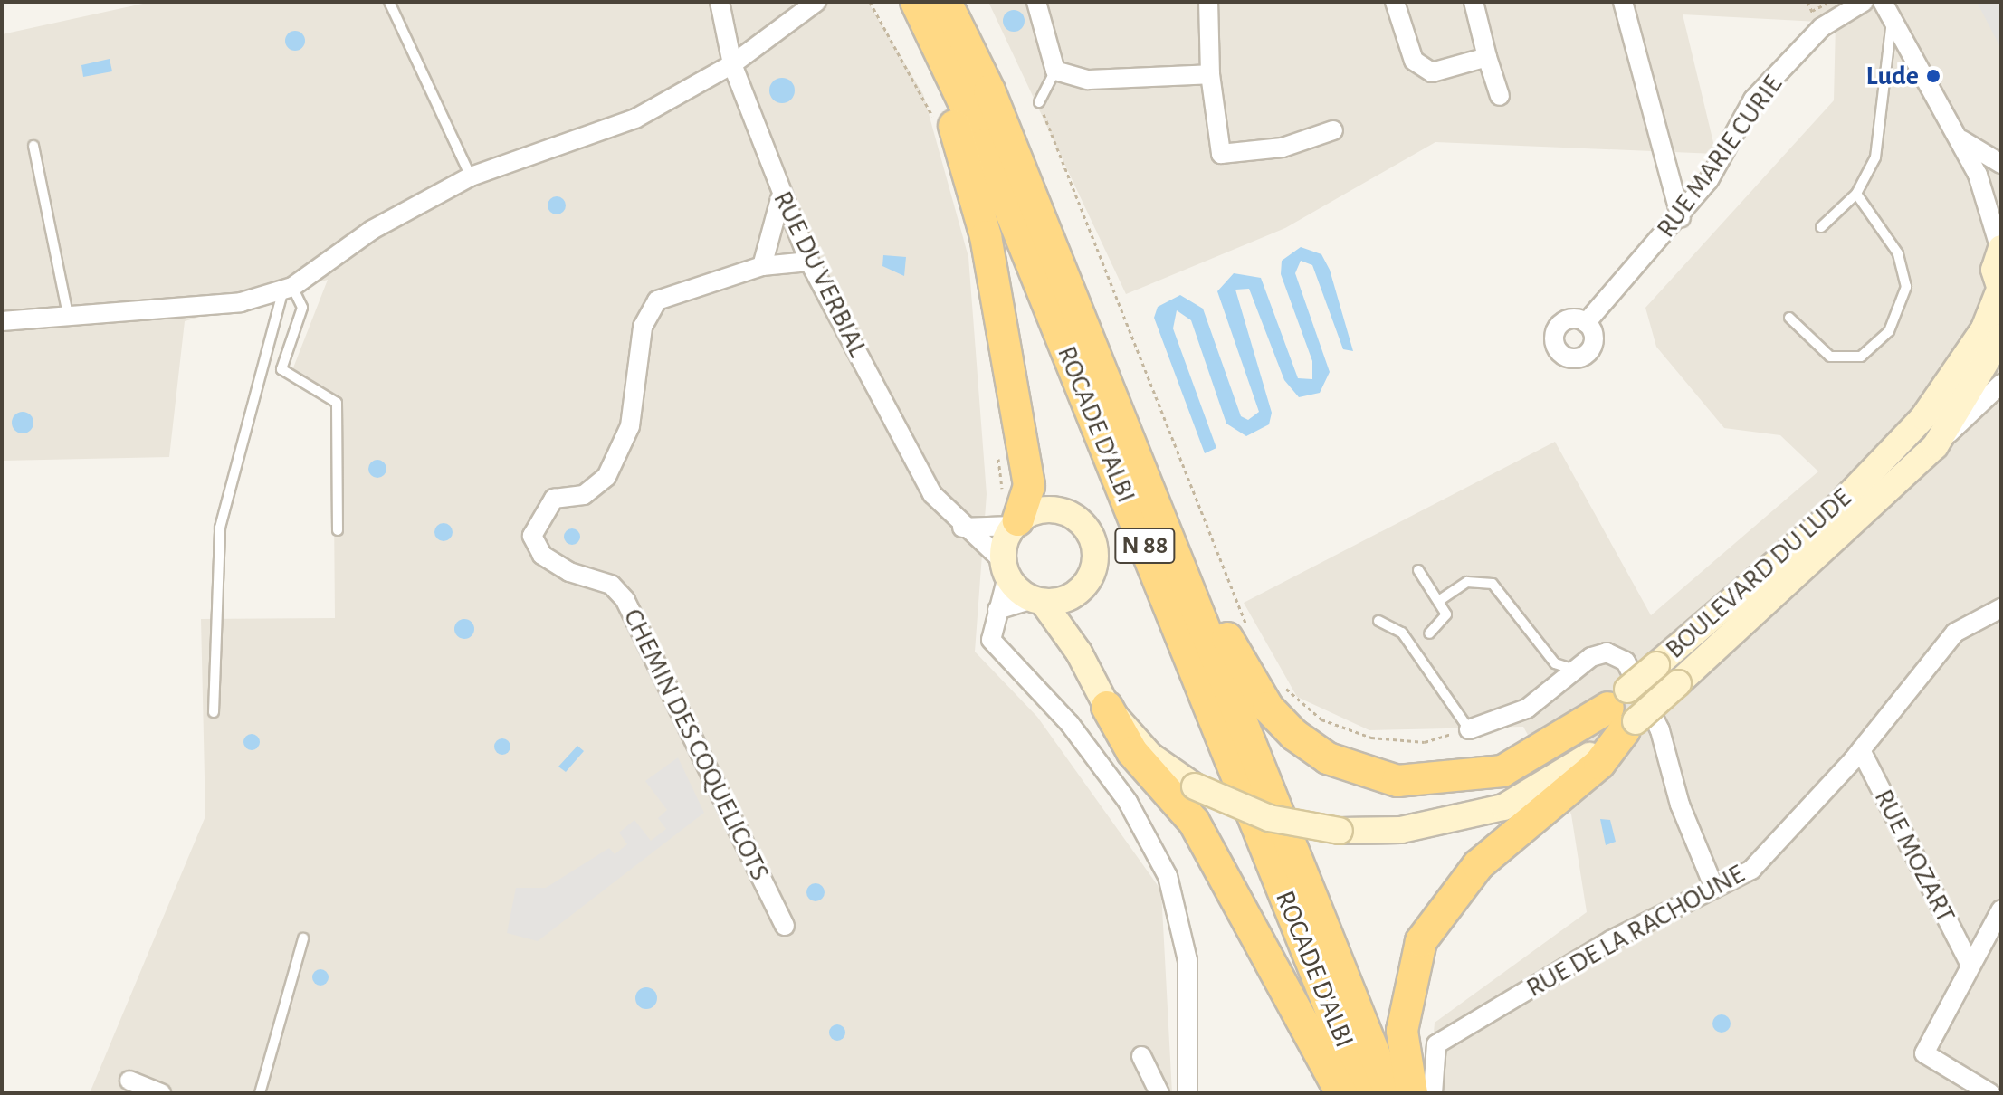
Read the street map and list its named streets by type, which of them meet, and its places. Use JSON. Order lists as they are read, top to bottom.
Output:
{
  "streets": {
    "highway": ["ROCADE D'ALBI", "N 88"],
    "main road": ["BOULEVARD DU LUDE"],
    "street": [
      "RUE MARIE CURIE",
      "RUE DU VERBIAL",
      "CHEMIN DES COQUELICOTS",
      "RUE MOZART",
      "RUE DE LA RACHOUNE"
    ]
  },
  "crossings": [
    ["RUE DU VERBIAL", "BOULEVARD DU LUDE"],
    ["RUE DU VERBIAL", "CHEMIN DES COQUELICOTS"],
    ["RUE MOZART", "RUE DE LA RACHOUNE"]
  ],
  "places": ["Lude"]
}
